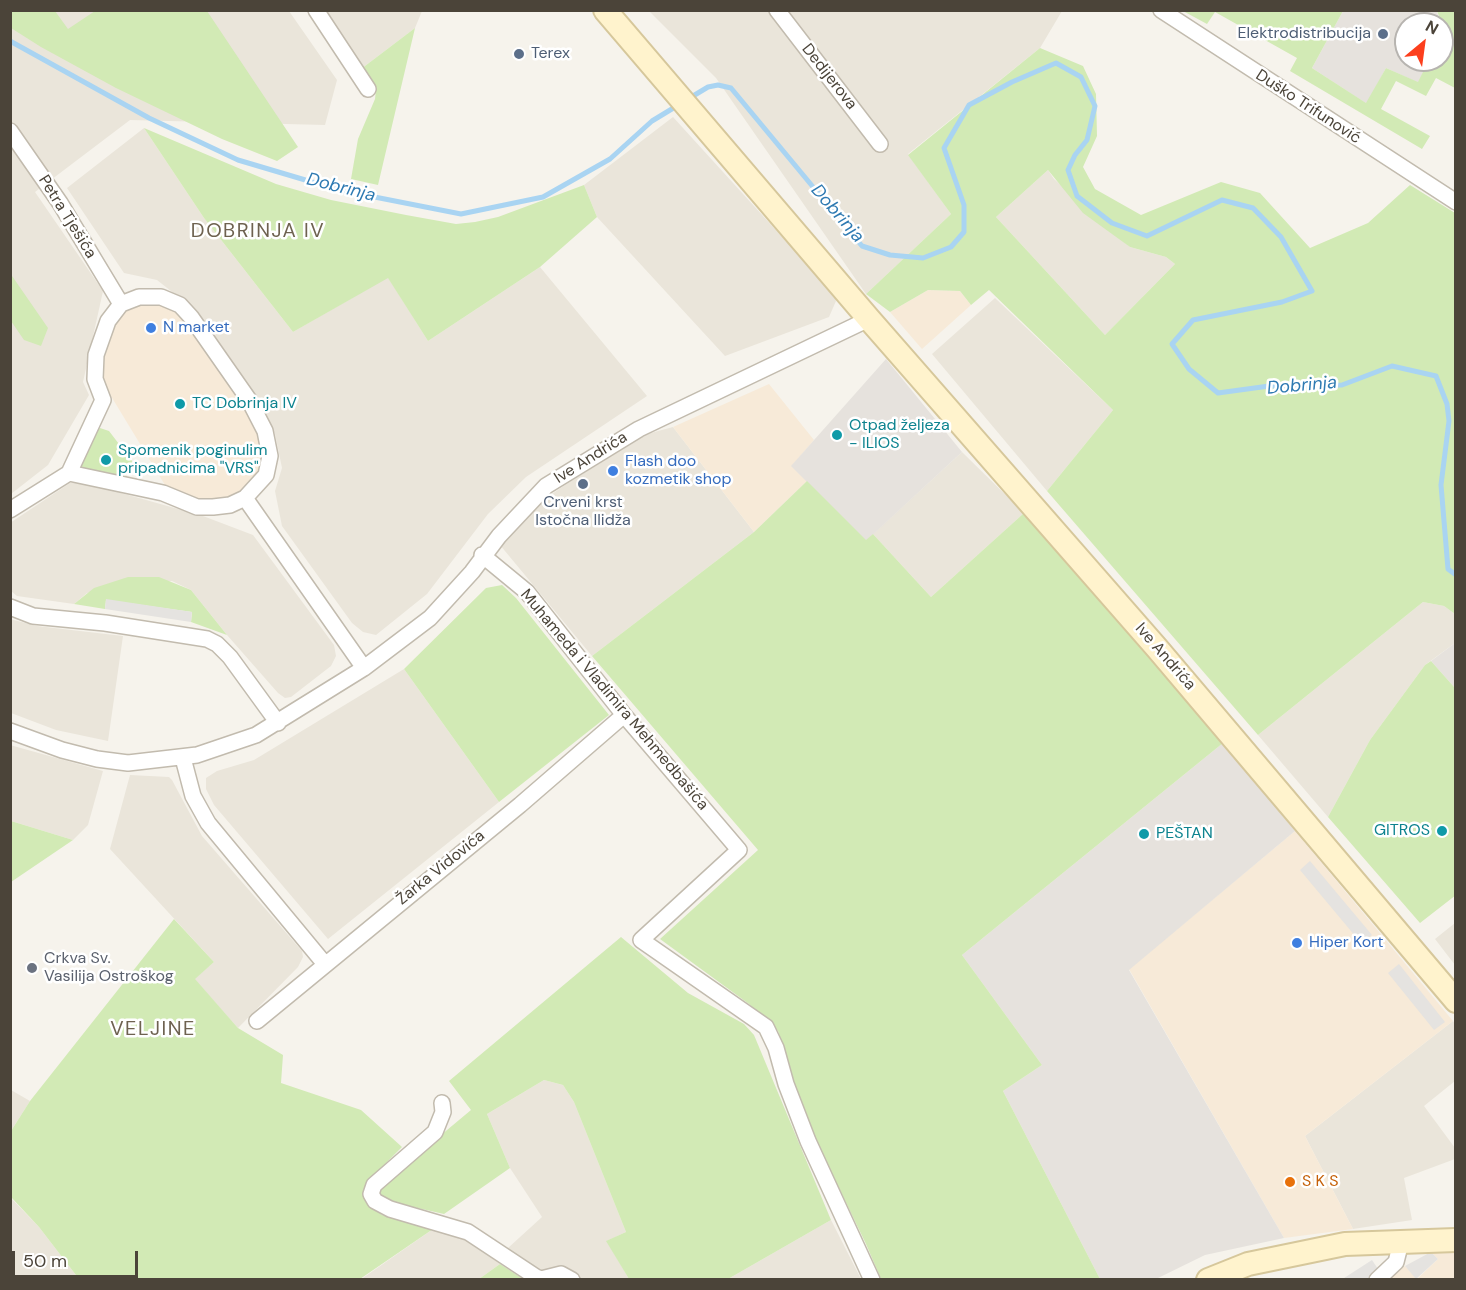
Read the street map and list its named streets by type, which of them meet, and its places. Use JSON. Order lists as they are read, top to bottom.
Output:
{
  "streets": {
    "main road": ["Ive Andrića"],
    "street": [
      "Dedijerova",
      "Duško Trifunović",
      "Petra Tješića",
      "Muhameda i Vladimira Mehmedbašića",
      "Žarka Vidovića"
    ]
  },
  "crossings": [
    ["Ive Andrića", "Muhameda i Vladimira Mehmedbašića"],
    ["Muhameda i Vladimira Mehmedbašića", "Žarka Vidovića"]
  ],
  "districts": ["DOBRINJA IV", "VELJINE"],
  "water": ["Dobrinja"],
  "places": [
    "Elektrodistribucija",
    "Terex",
    "N market",
    "TC Dobrinja IV",
    "Otpad željeza - ILIOS",
    "Spomenik poginulim pripadnicima \"VRS\"",
    "Flash doo kozmetik shop",
    "Crveni krst Istočna Ilidža",
    "GITROS",
    "PEŠTAN",
    "Hiper Kort",
    "Crkva Sv. Vasilija Ostroškog",
    "S K S"
  ],
  "scale_bar": "50 m",
  "north": "top right"
}
